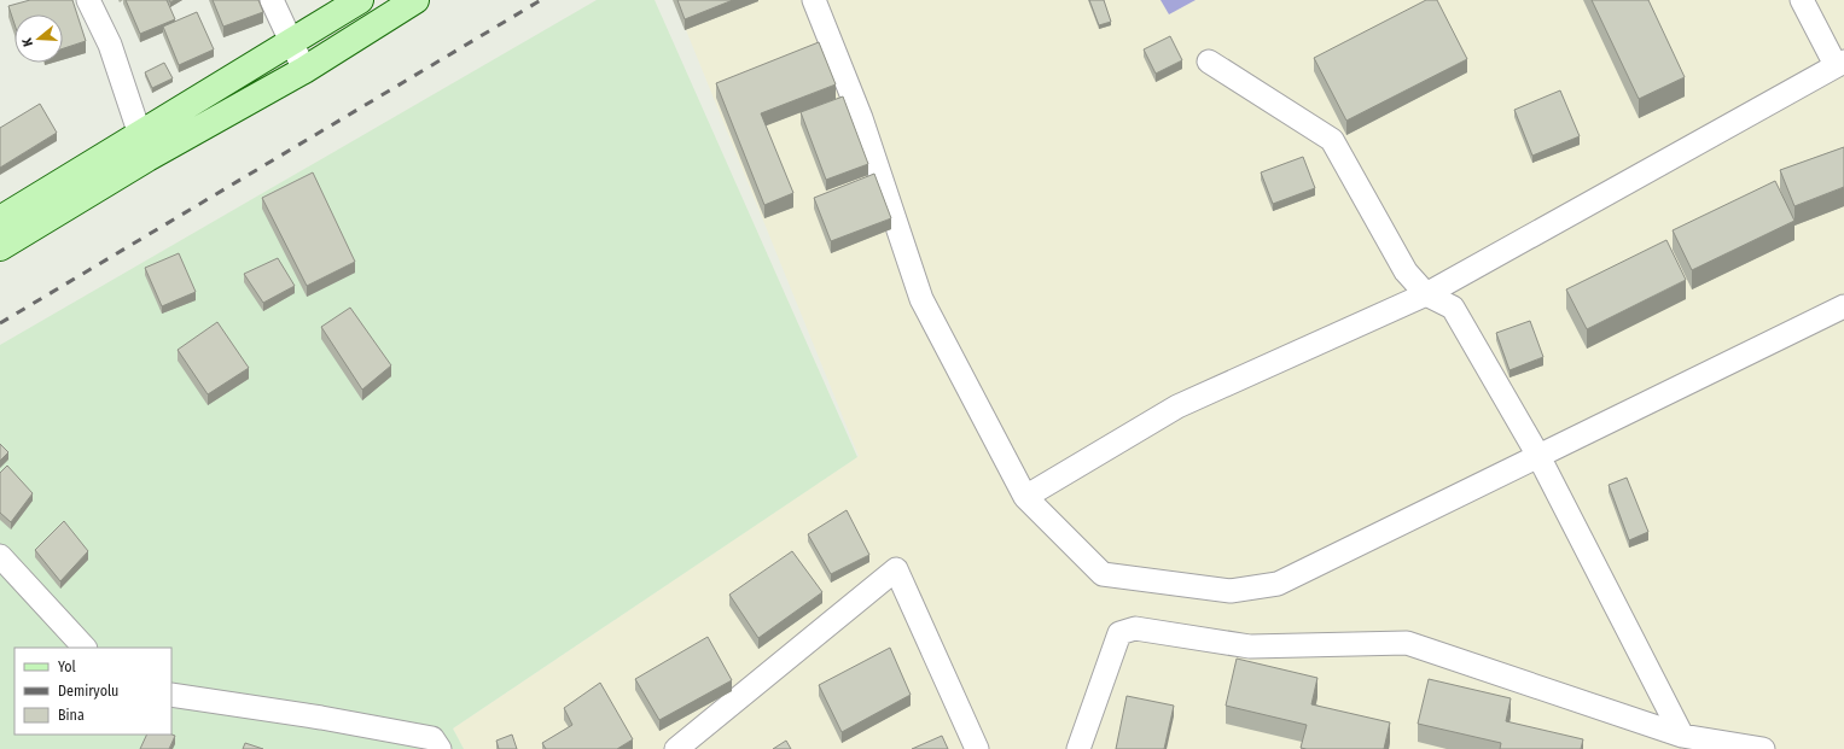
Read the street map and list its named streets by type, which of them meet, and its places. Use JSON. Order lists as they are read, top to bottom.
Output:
{
  "legend": ["Yol", "Demiryolu", "Bina"],
  "north": "left"
}
